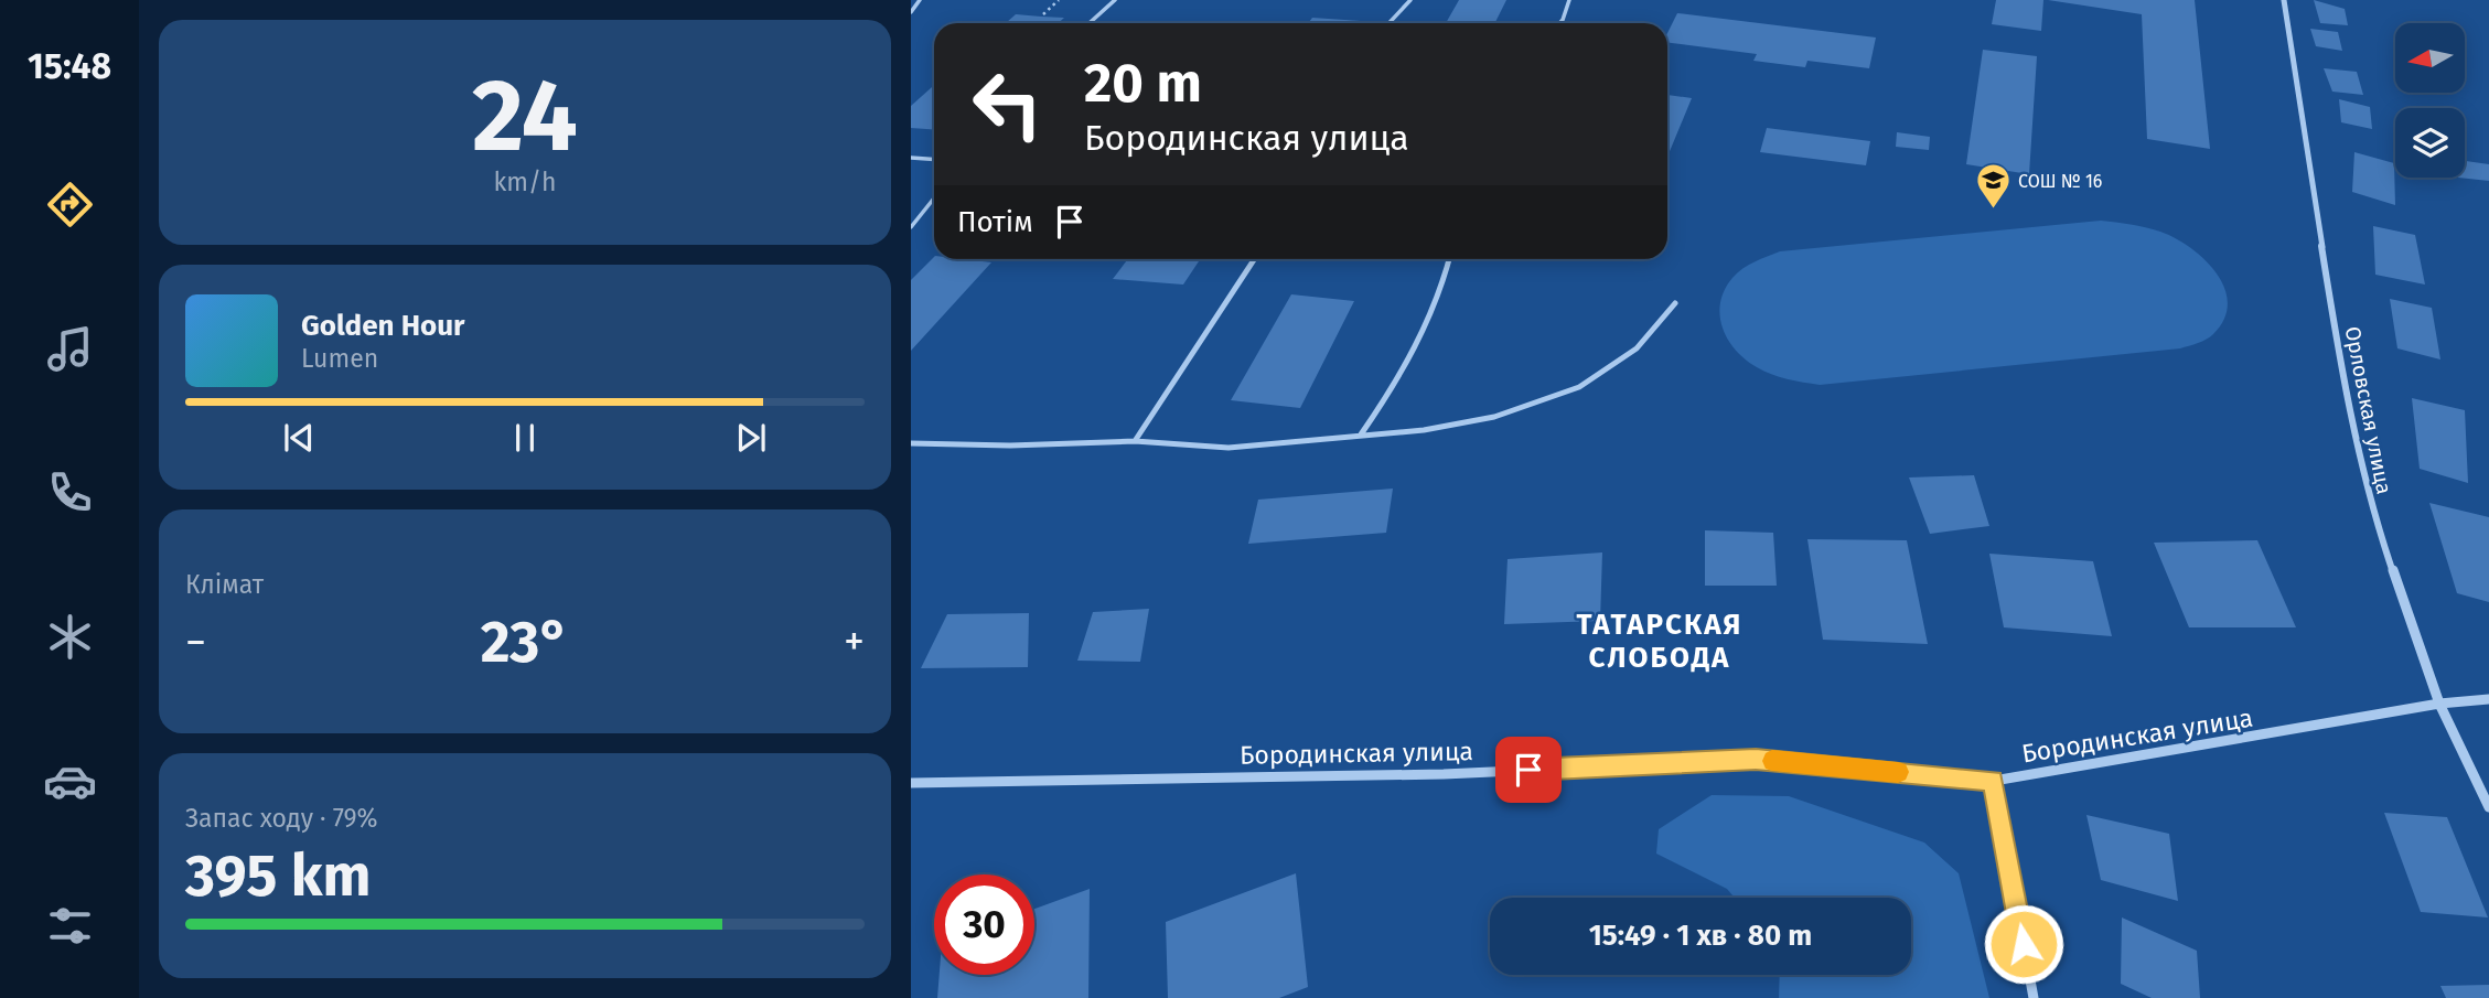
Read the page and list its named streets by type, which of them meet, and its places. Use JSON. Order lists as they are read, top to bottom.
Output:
{
  "streets": {
    "street": ["Орловская улица", "Бородинская улица"]
  },
  "crossings": [
    ["Орловская улица", "Бородинская улица"]
  ],
  "districts": ["ТАТАРСКАЯ СЛОБОДА"],
  "places": {
    "school or university": ["СОШ № 16"]
  },
  "north": "left",
  "page": {
    "tabs": "15:48",
    "tile": [
      ["24", "km/h"],
      "Клімат",
      ["Запас ходу · 79%", "395 km"]
    ],
    "turn": ["20 m", "Бородинская улица"],
    "then": "Потім",
    "song": ["Golden Hour", "Lumen"],
    "heat": ["−", "23°", "+"],
    "limit": "30",
    "trip": "15:49 · 1 хв · 80 m"
  }
}
